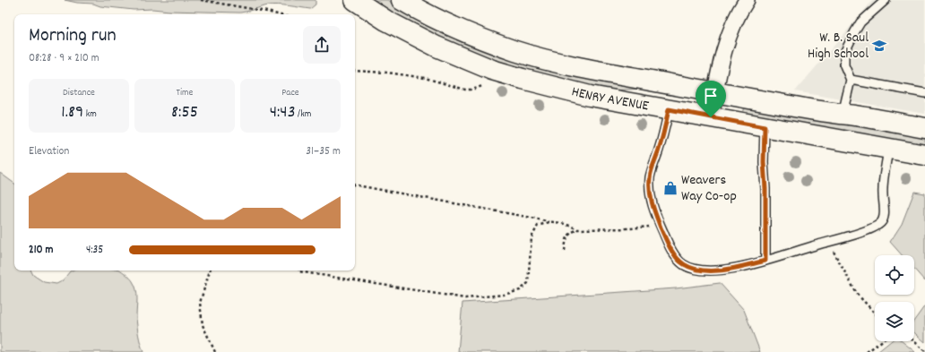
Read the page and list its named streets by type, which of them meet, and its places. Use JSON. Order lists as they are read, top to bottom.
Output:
{
  "streets": {
    "main road": ["HENRY AVENUE"]
  },
  "places": {
    "school or university": ["W. B. Saul High School"],
    "shop": ["Weavers Way Co-op"]
  },
  "page": {
    "heading": ["Morning run", "08:28 · 9 × 210 m"],
    "stats": [
      ["Distance", "1.89 km"],
      ["Time", "8:55"],
      ["Pace", "4:43 /km"]
    ],
    "chart": ["Elevation", "31–35 m"],
    "list": [
      {
        "name": "210 m",
        "note": "4:35"
      }
    ]
  }
}
